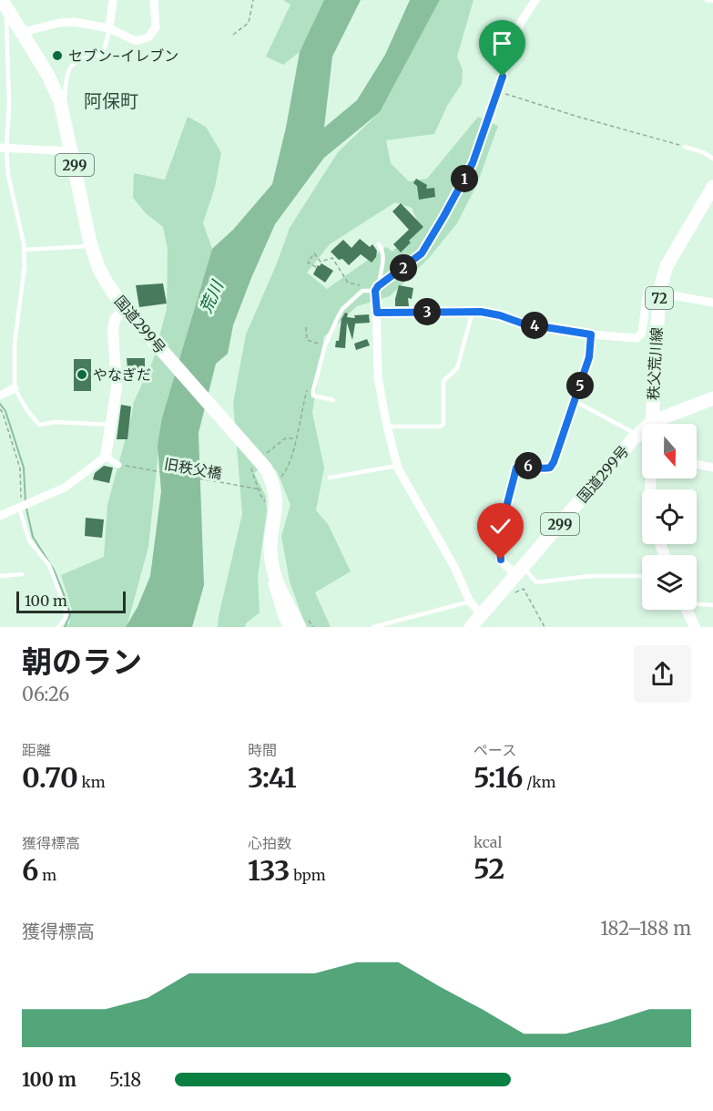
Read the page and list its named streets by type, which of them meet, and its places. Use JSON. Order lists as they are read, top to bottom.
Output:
{
  "streets": {
    "main road": [
      "299",
      "72",
      "国道299号",
      "秩父荒川線"
    ],
    "path": ["旧秩父橋"]
  },
  "crossings": [
    ["国道299号", "旧秩父橋"]
  ],
  "districts": ["阿保町"],
  "water": ["荒川"],
  "places": ["セブン-イレブン", "やなぎだ"],
  "scale_bar": "100 m",
  "north": "bottom",
  "page": {
    "pins": [
      "1",
      "2",
      "3",
      "4",
      "5",
      "6"
    ],
    "scale": "100 m",
    "heading": ["朝のラン", "06:26"],
    "stats": [
      ["距離", "0.70 km"],
      ["時間", "3:41"],
      ["ペース", "5:16 /km"],
      ["獲得標高", "6 m"],
      ["心拍数", "133 bpm"],
      ["kcal", "52"]
    ],
    "chart": ["獲得標高", "182–188 m"],
    "list": [
      {
        "name": "100 m",
        "note": "5:18"
      }
    ]
  }
}
